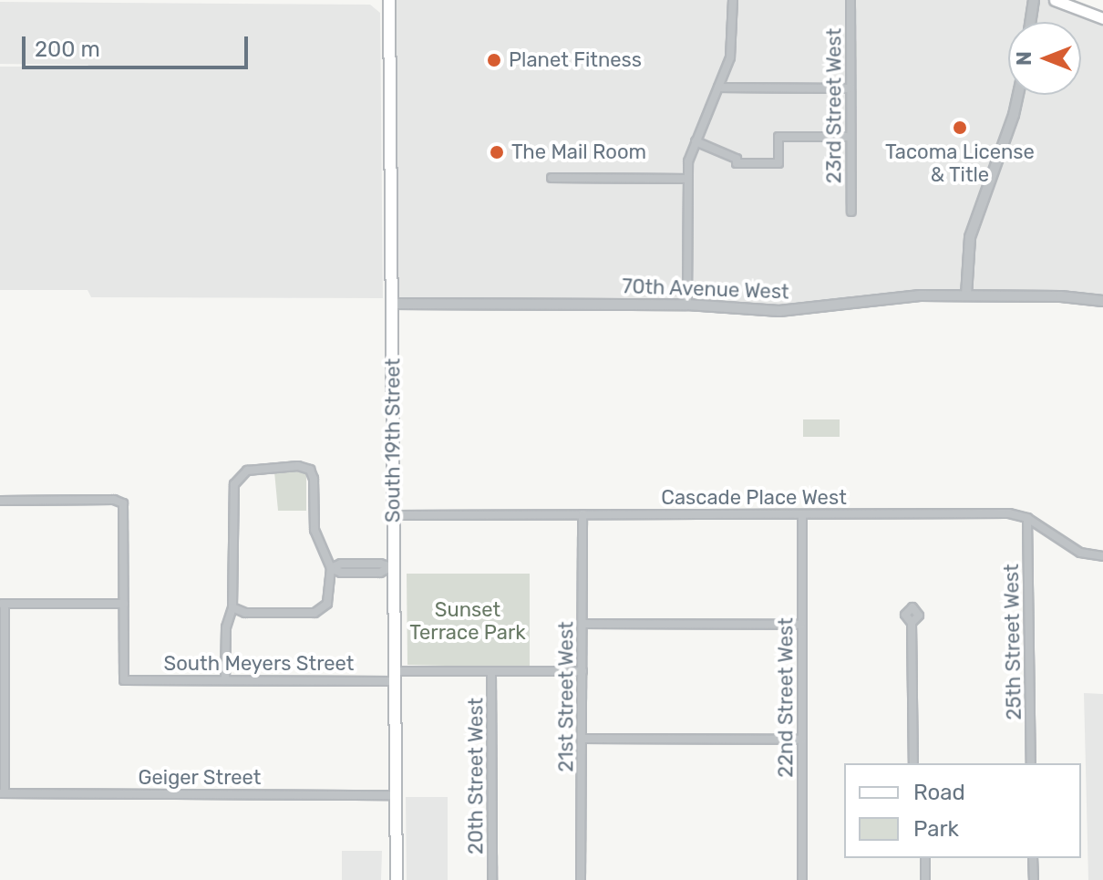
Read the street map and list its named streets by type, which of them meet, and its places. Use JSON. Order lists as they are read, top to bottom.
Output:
{
  "streets": {
    "main road": ["South 19th Street"],
    "street": [
      "23rd Street West",
      "70th Avenue West",
      "Cascade Place West",
      "25th Street West",
      "South Meyers Street",
      "21st Street West",
      "22nd Street West",
      "20th Street West",
      "Geiger Street"
    ]
  },
  "crossings": [
    ["70th Avenue West", "South 19th Street"],
    ["South 19th Street", "Cascade Place West"],
    ["South 19th Street", "South Meyers Street"],
    ["South 19th Street", "Geiger Street"],
    ["Cascade Place West", "25th Street West"],
    ["Cascade Place West", "21st Street West"],
    ["Cascade Place West", "22nd Street West"],
    ["South Meyers Street", "21st Street West"],
    ["South Meyers Street", "20th Street West"]
  ],
  "parks": ["Sunset Terrace Park"],
  "places": ["Planet Fitness", "Tacoma License & Title", "The Mail Room"],
  "legend": ["Road", "Park"],
  "scale_bar": "200 m",
  "north": "left"
}
